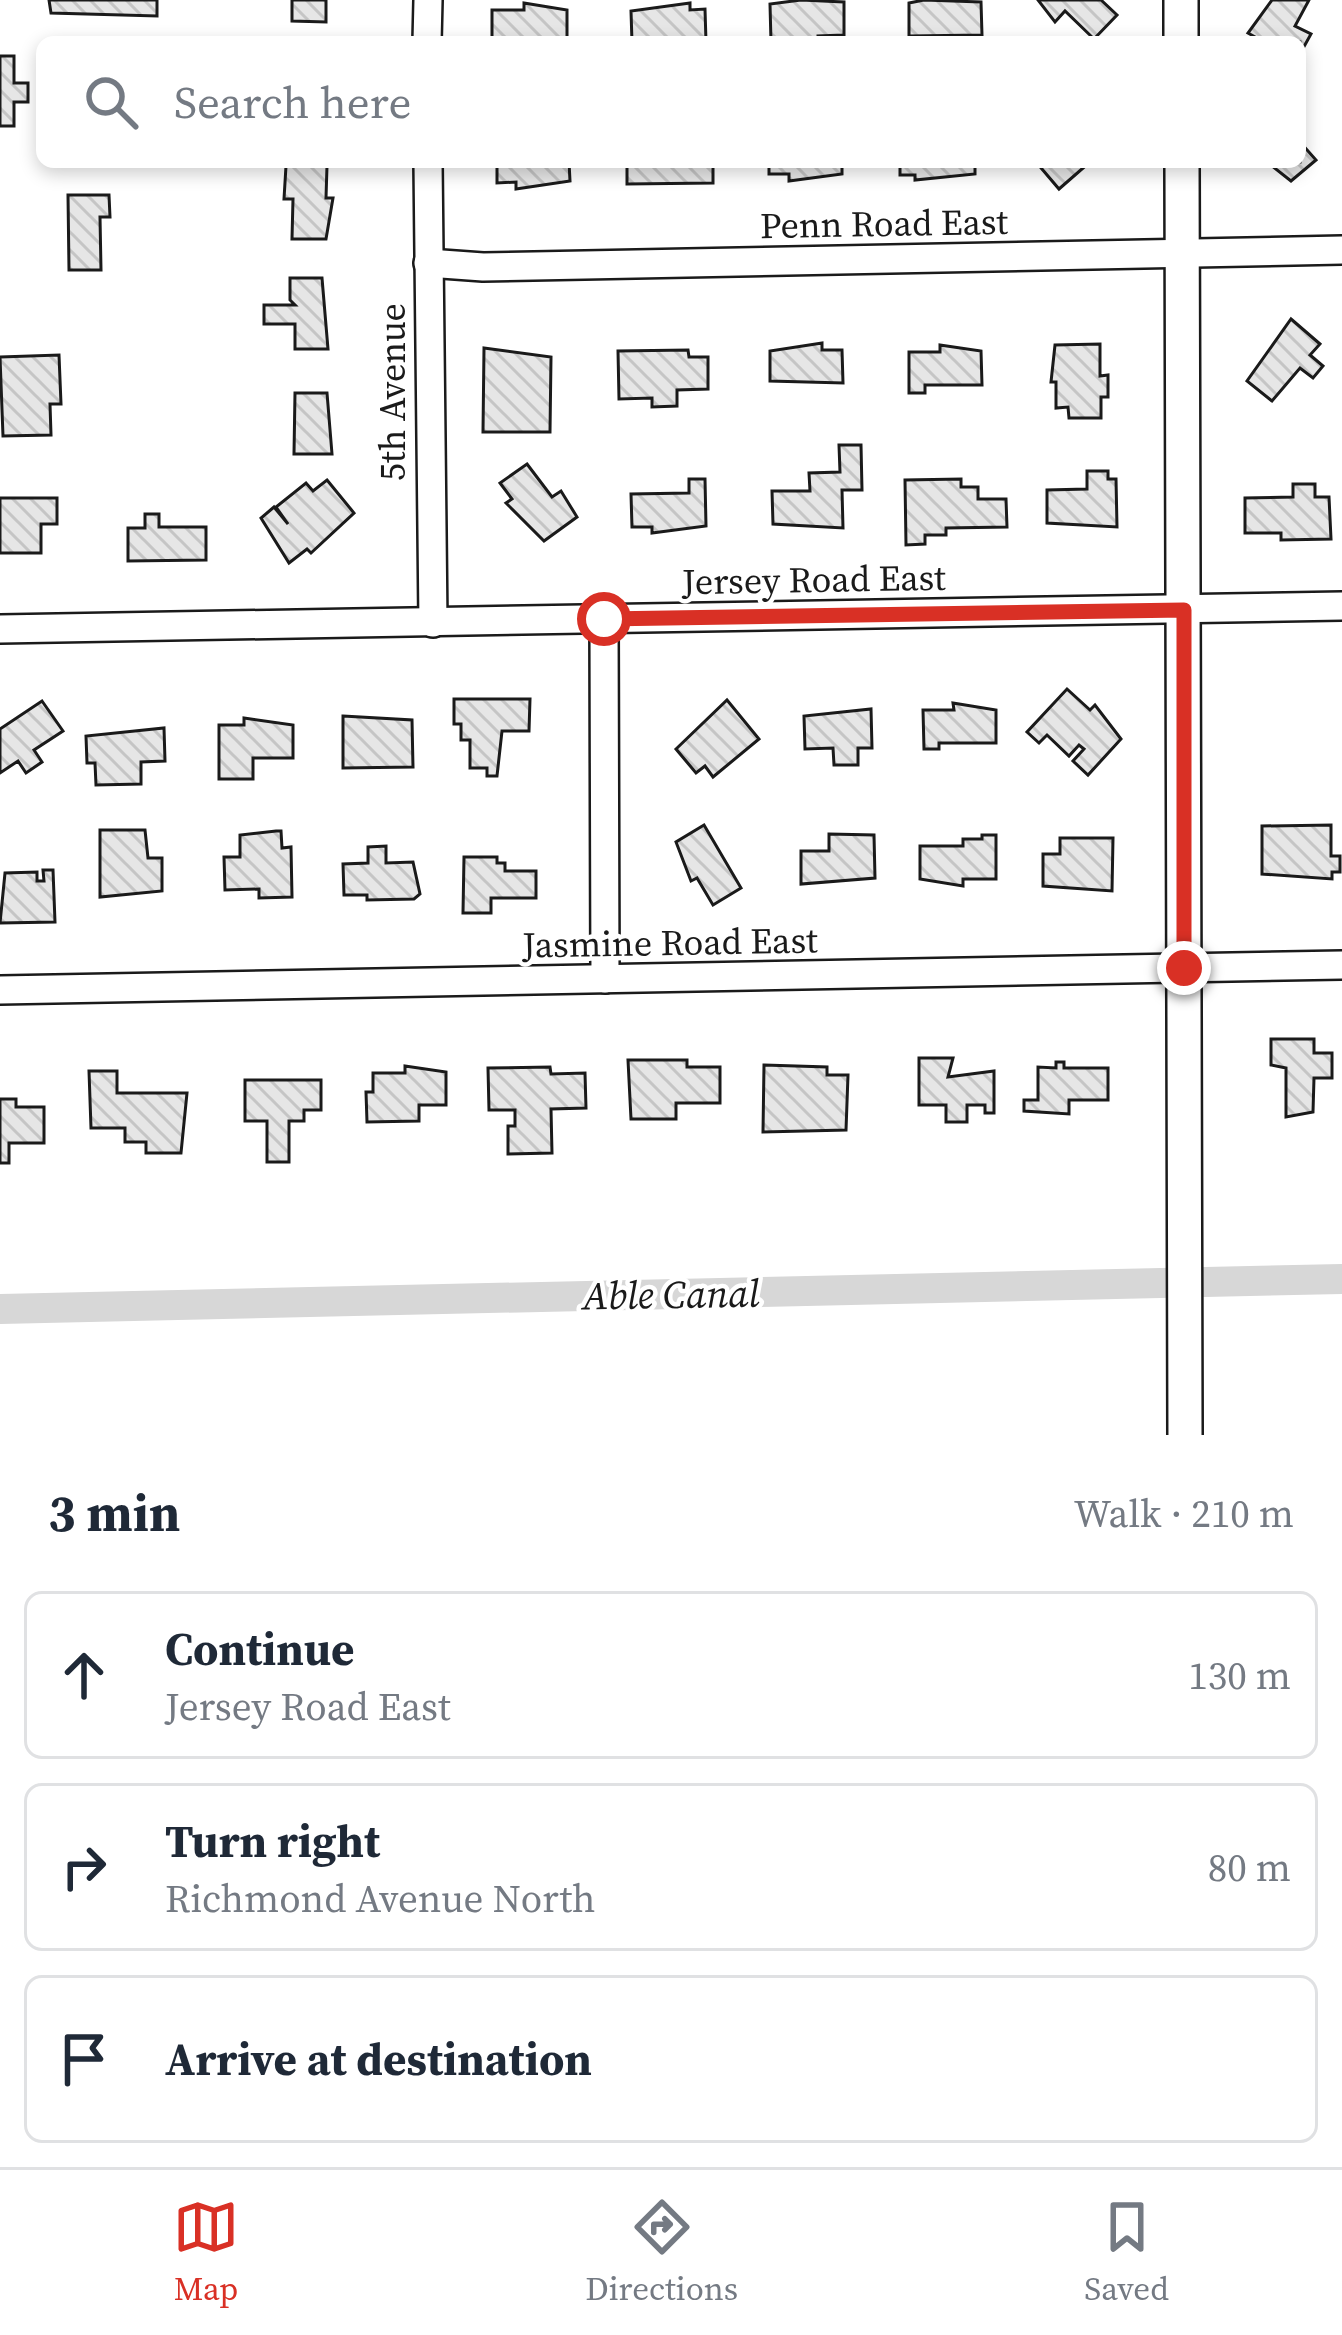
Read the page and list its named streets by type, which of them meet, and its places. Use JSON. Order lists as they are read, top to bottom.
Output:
{
  "streets": {
    "street": [
      "Penn Road East",
      "5th Avenue",
      "Jersey Road East",
      "Jasmine Road East"
    ]
  },
  "crossings": [
    ["Penn Road East", "5th Avenue"],
    ["5th Avenue", "Jersey Road East"]
  ],
  "water": ["Able Canal"],
  "page": {
    "search": "Search here",
    "heading": ["3 min", "Walk · 210 m"],
    "list": [
      ["Continue", "Jersey Road East", "130 m"],
      ["Turn right", "Richmond Avenue North", "80 m"],
      "Arrive at destination"
    ],
    "nav": ["Map", "Directions", "Saved"]
  }
}
